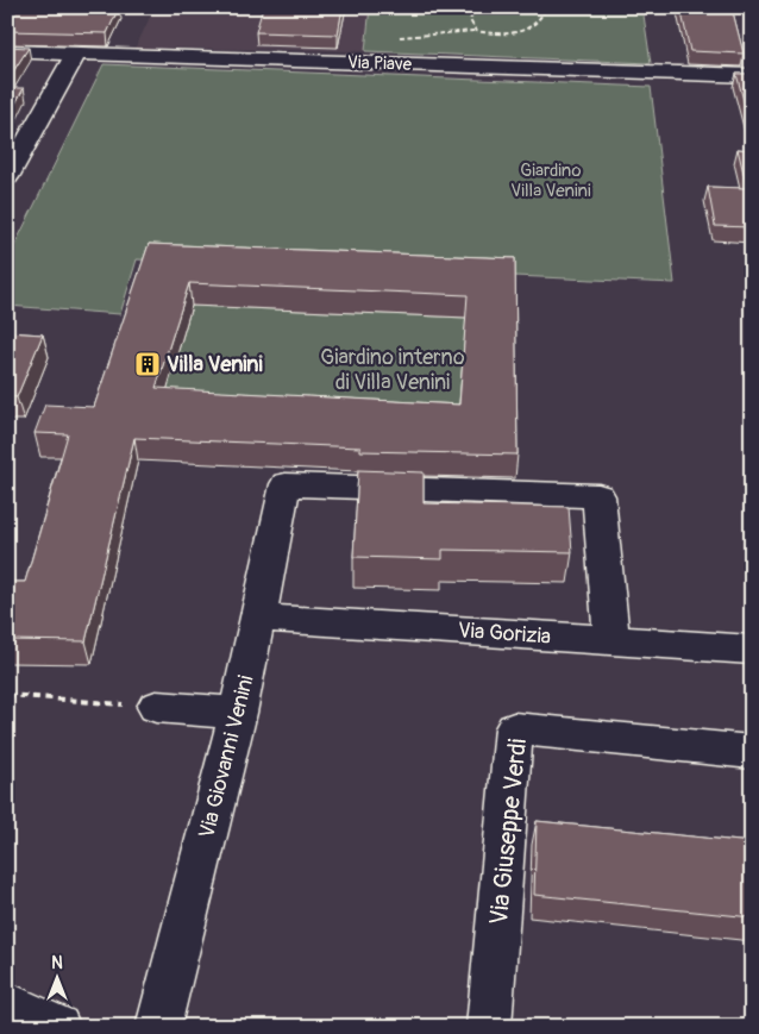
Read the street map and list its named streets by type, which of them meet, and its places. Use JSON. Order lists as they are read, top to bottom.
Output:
{
  "streets": {
    "street": [
      "Via Piave",
      "Via Gorizia",
      "Via Giovanni Venini",
      "Via Giuseppe Verdi"
    ]
  },
  "crossings": [
    ["Via Gorizia", "Via Giovanni Venini"]
  ],
  "parks": ["Giardino Villa Venini", "Giardino interno di Villa Venini"],
  "places": {
    "building": ["Villa Venini"]
  },
  "north": "top"
}
